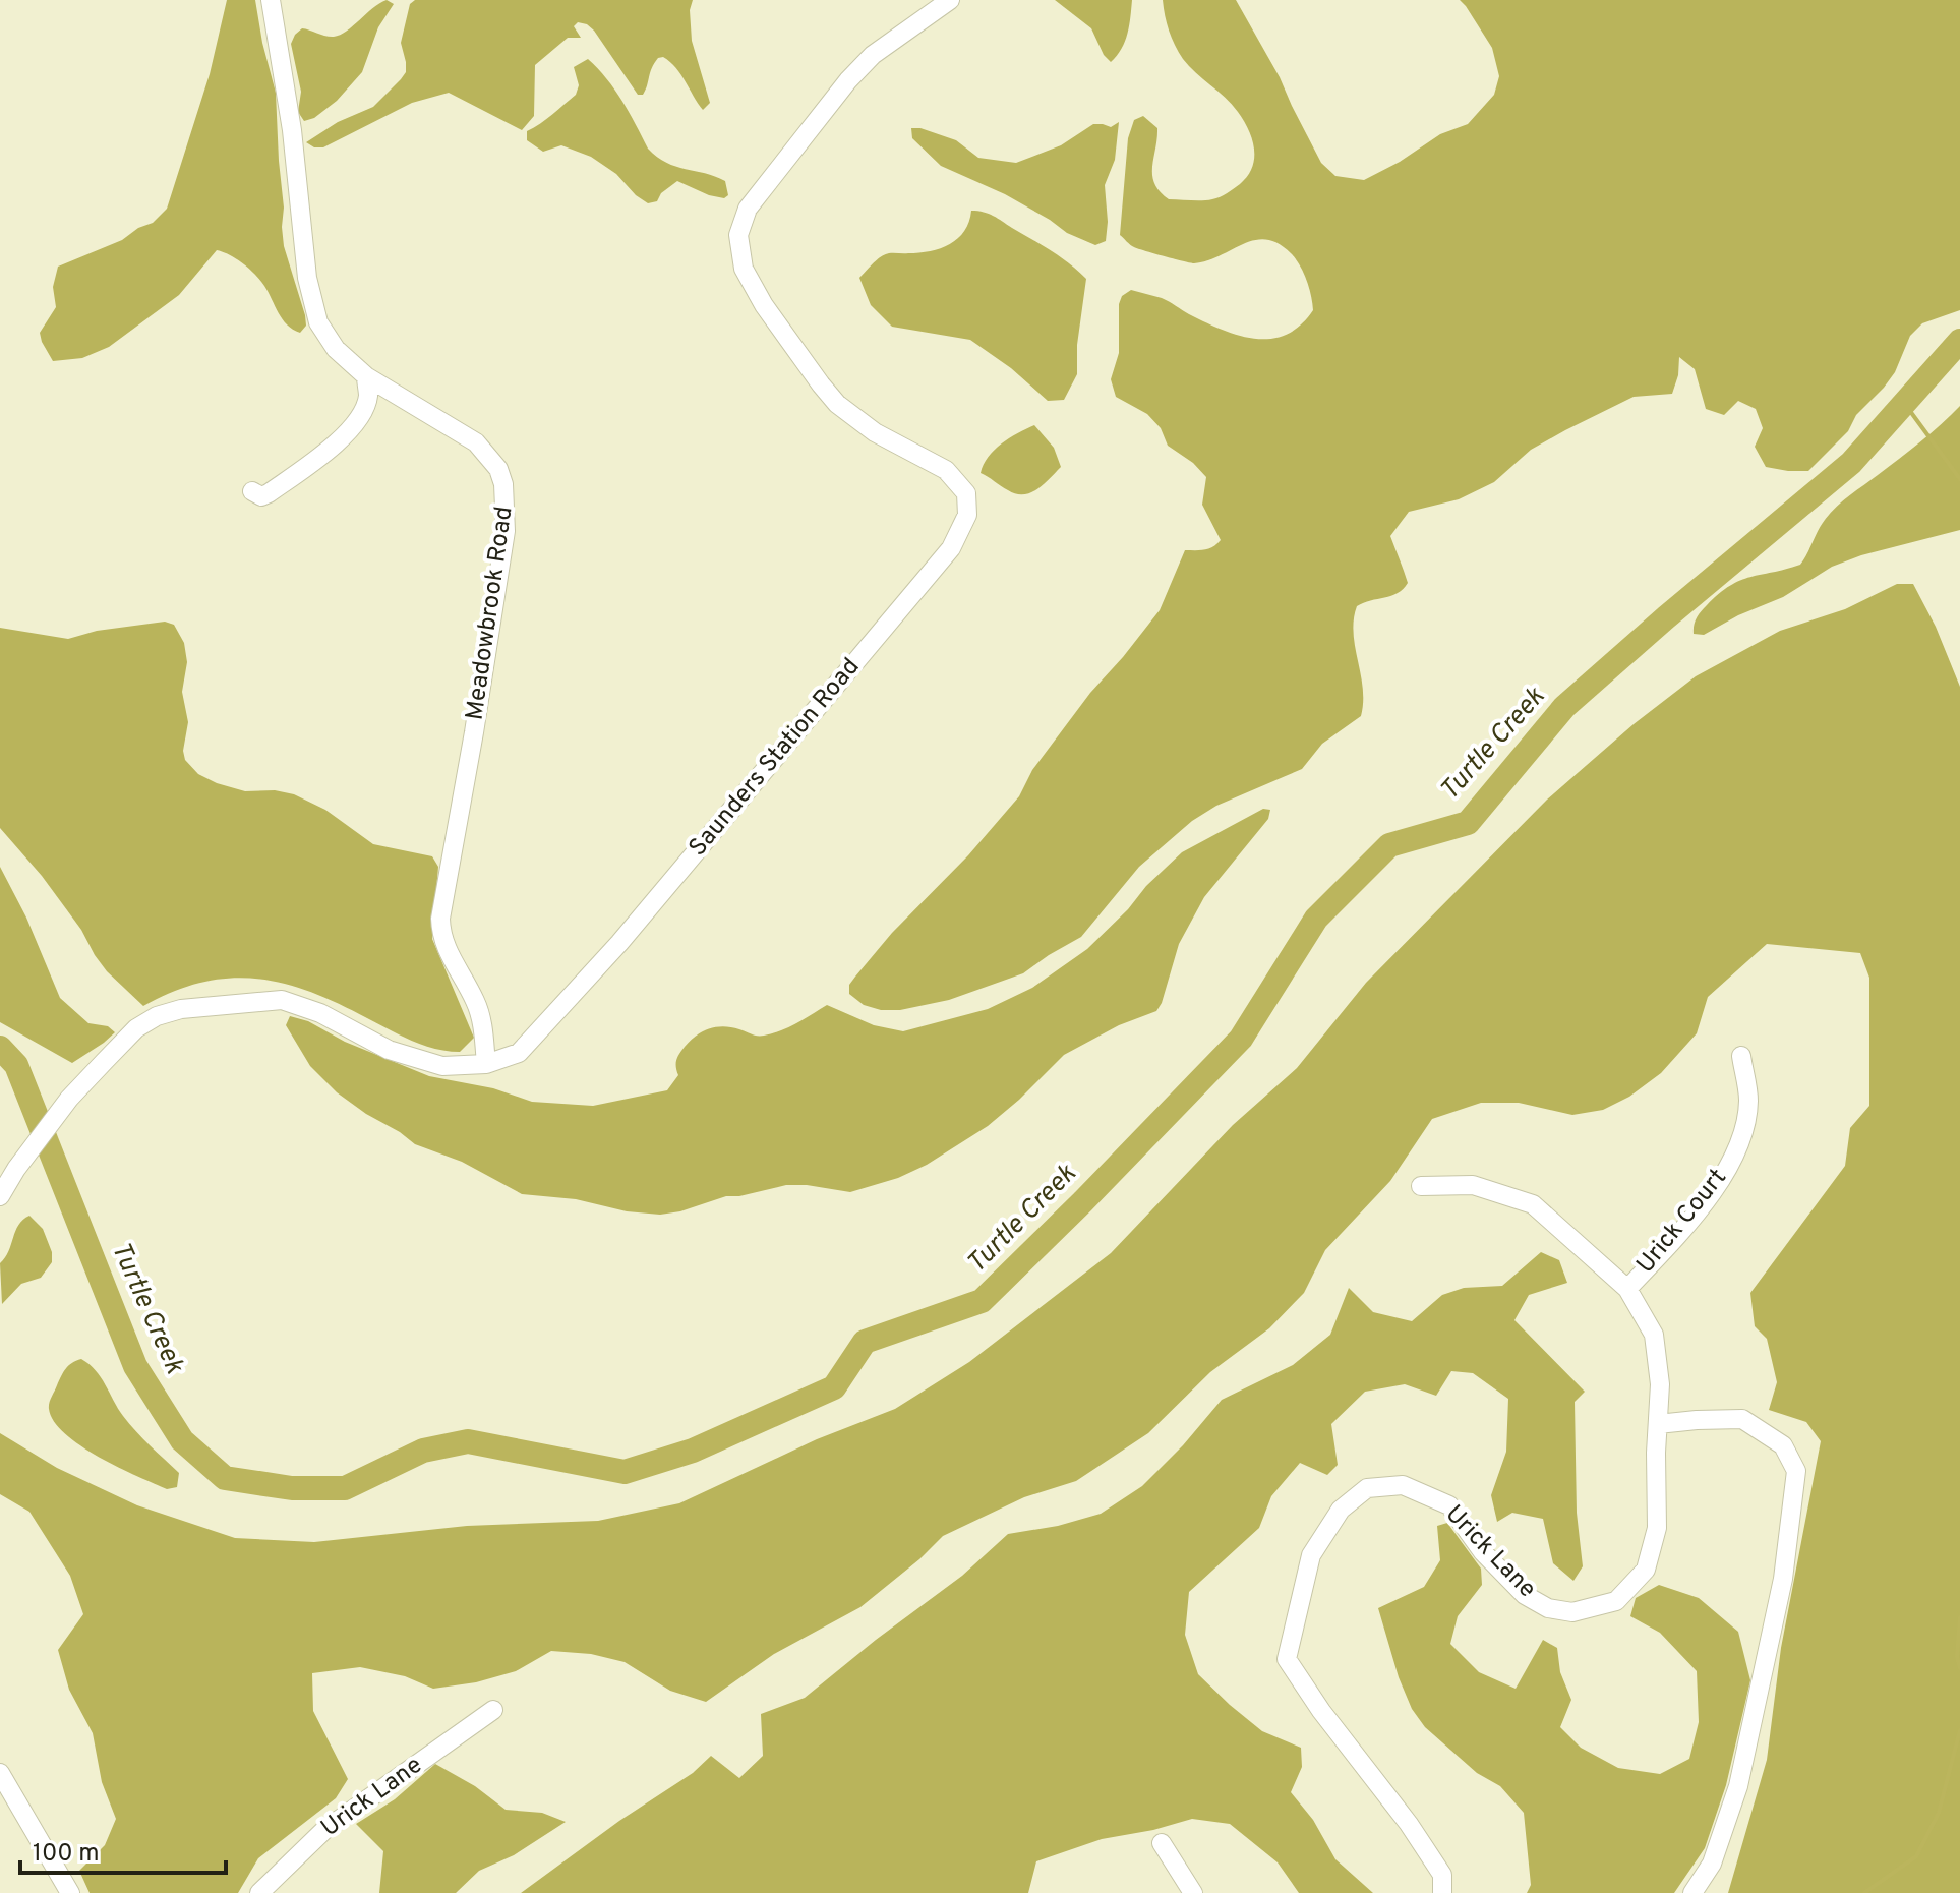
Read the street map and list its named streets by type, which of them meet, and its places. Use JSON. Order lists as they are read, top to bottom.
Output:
{
  "streets": {
    "street": [
      "Meadowbrook Road",
      "Saunders Station Road",
      "Urick Court",
      "Urick Lane"
    ]
  },
  "crossings": [
    ["Meadowbrook Road", "Saunders Station Road"],
    ["Urick Court", "Urick Lane"]
  ],
  "water": ["Turtle Creek"],
  "scale_bar": "100 m"
}
